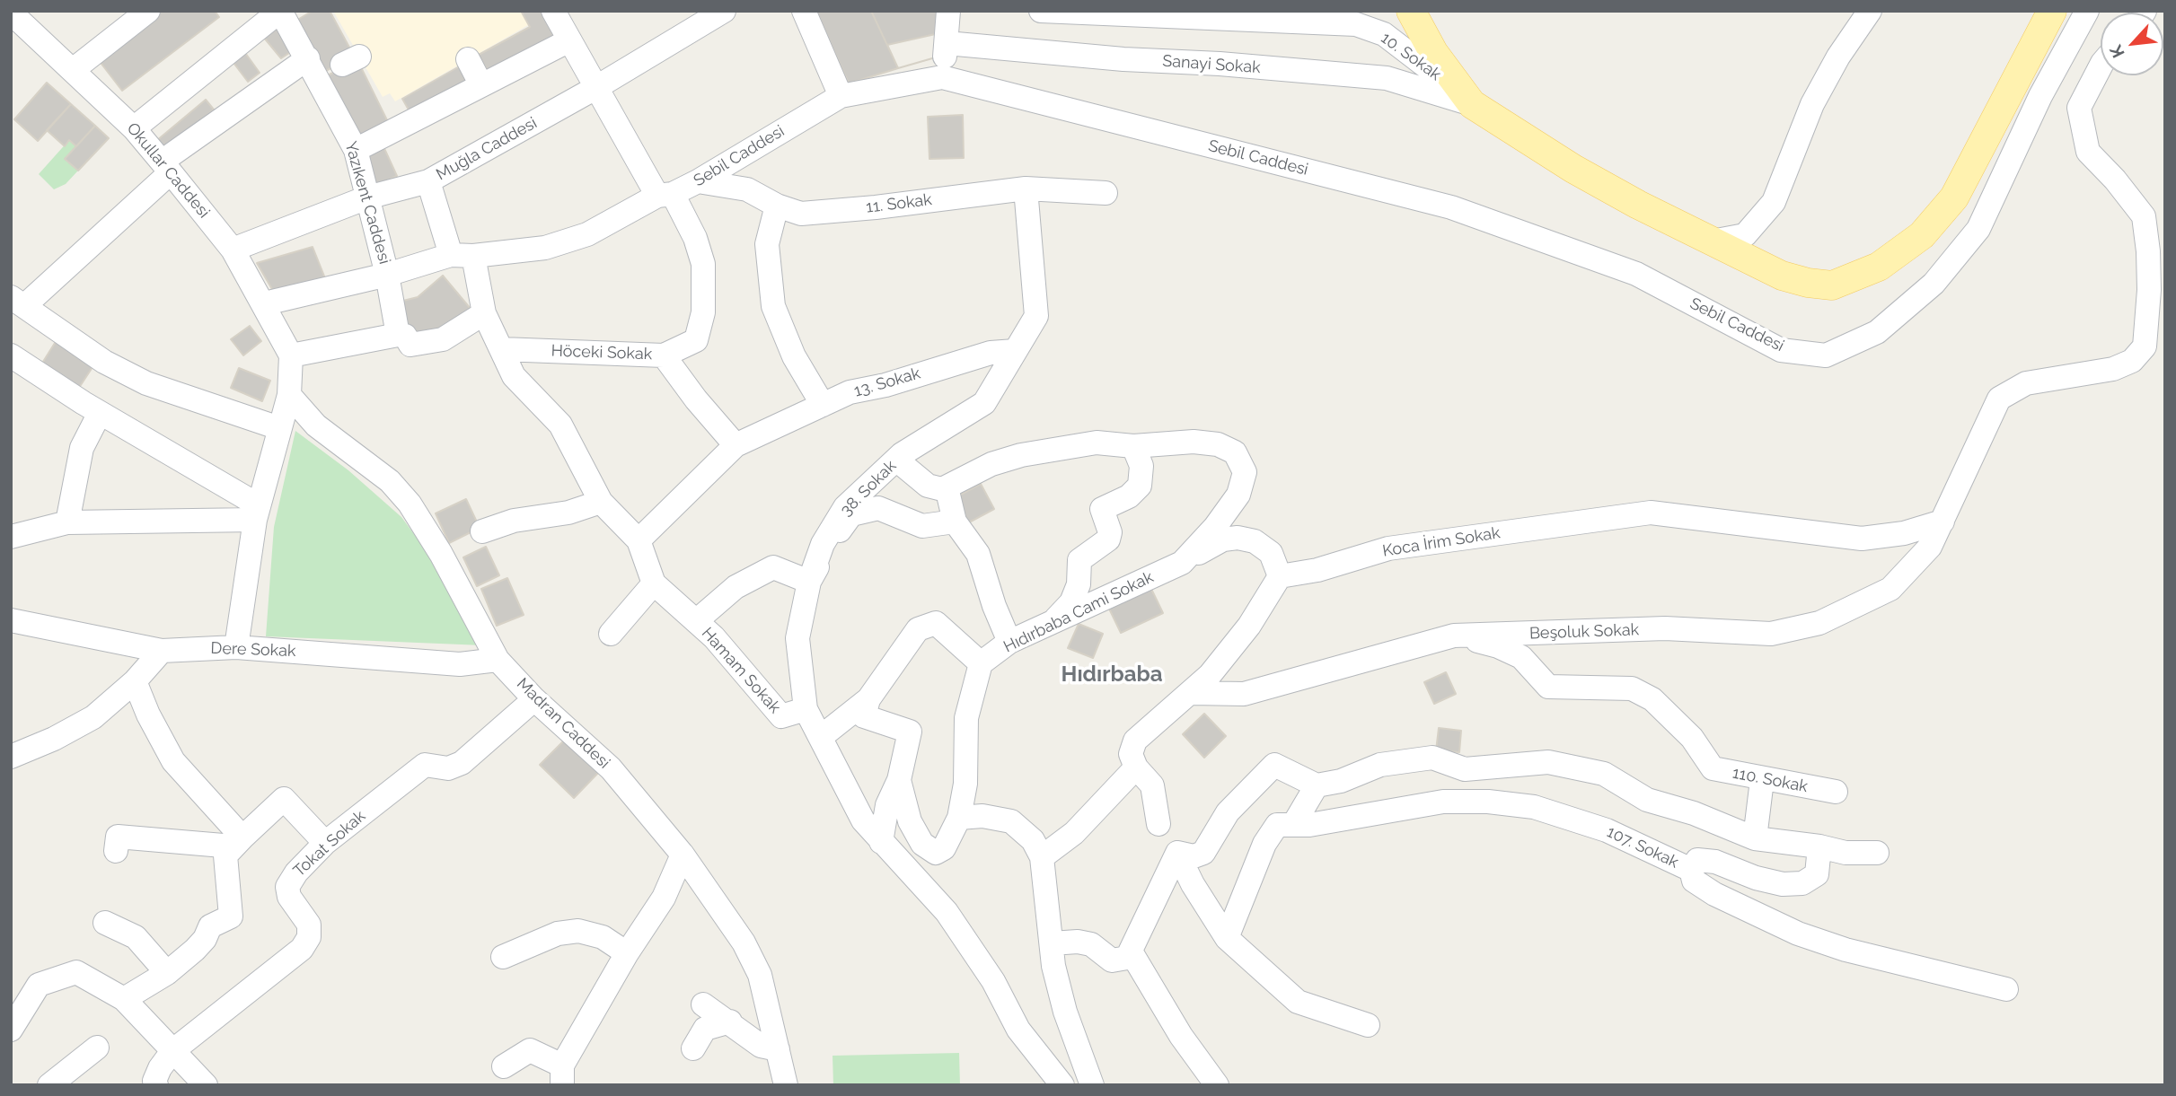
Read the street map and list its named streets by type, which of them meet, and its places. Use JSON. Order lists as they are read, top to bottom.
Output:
{
  "streets": {
    "street": [
      "10. Sokak",
      "Sanayi Sokak",
      "Muğla Caddesi",
      "Sebil Caddesi",
      "Okullar Caddesi",
      "Yazıkent Caddesi",
      "11. Sokak",
      "Höceki Sokak",
      "13. Sokak",
      "38. Sokak",
      "Koca İrim Sokak",
      "Hıdırbaba Cami Sokak",
      "Beşoluk Sokak",
      "Dere Sokak",
      "Hamam Sokak",
      "Madran Caddesi",
      "110. Sokak",
      "Tokat Sokak",
      "107. Sokak"
    ]
  },
  "crossings": [
    ["10. Sokak", "Sanayi Sokak"],
    ["Muğla Caddesi", "Okullar Caddesi"],
    ["Muğla Caddesi", "Yazıkent Caddesi"],
    ["Muğla Caddesi", "Hamam Sokak"],
    ["Sebil Caddesi", "Okullar Caddesi"],
    ["Sebil Caddesi", "Yazıkent Caddesi"],
    ["Sebil Caddesi", "11. Sokak"],
    ["Sebil Caddesi", "Höceki Sokak"],
    ["Sebil Caddesi", "Hamam Sokak"],
    ["Höceki Sokak", "Hamam Sokak"],
    ["13. Sokak", "38. Sokak"],
    ["13. Sokak", "Hamam Sokak"],
    ["38. Sokak", "Hamam Sokak"],
    ["Koca İrim Sokak", "Beşoluk Sokak"],
    ["Beşoluk Sokak", "110. Sokak"],
    ["Dere Sokak", "Madran Caddesi"],
    ["Madran Caddesi", "Tokat Sokak"]
  ],
  "districts": ["Hıdırbaba"],
  "north": "bottom left"
}
